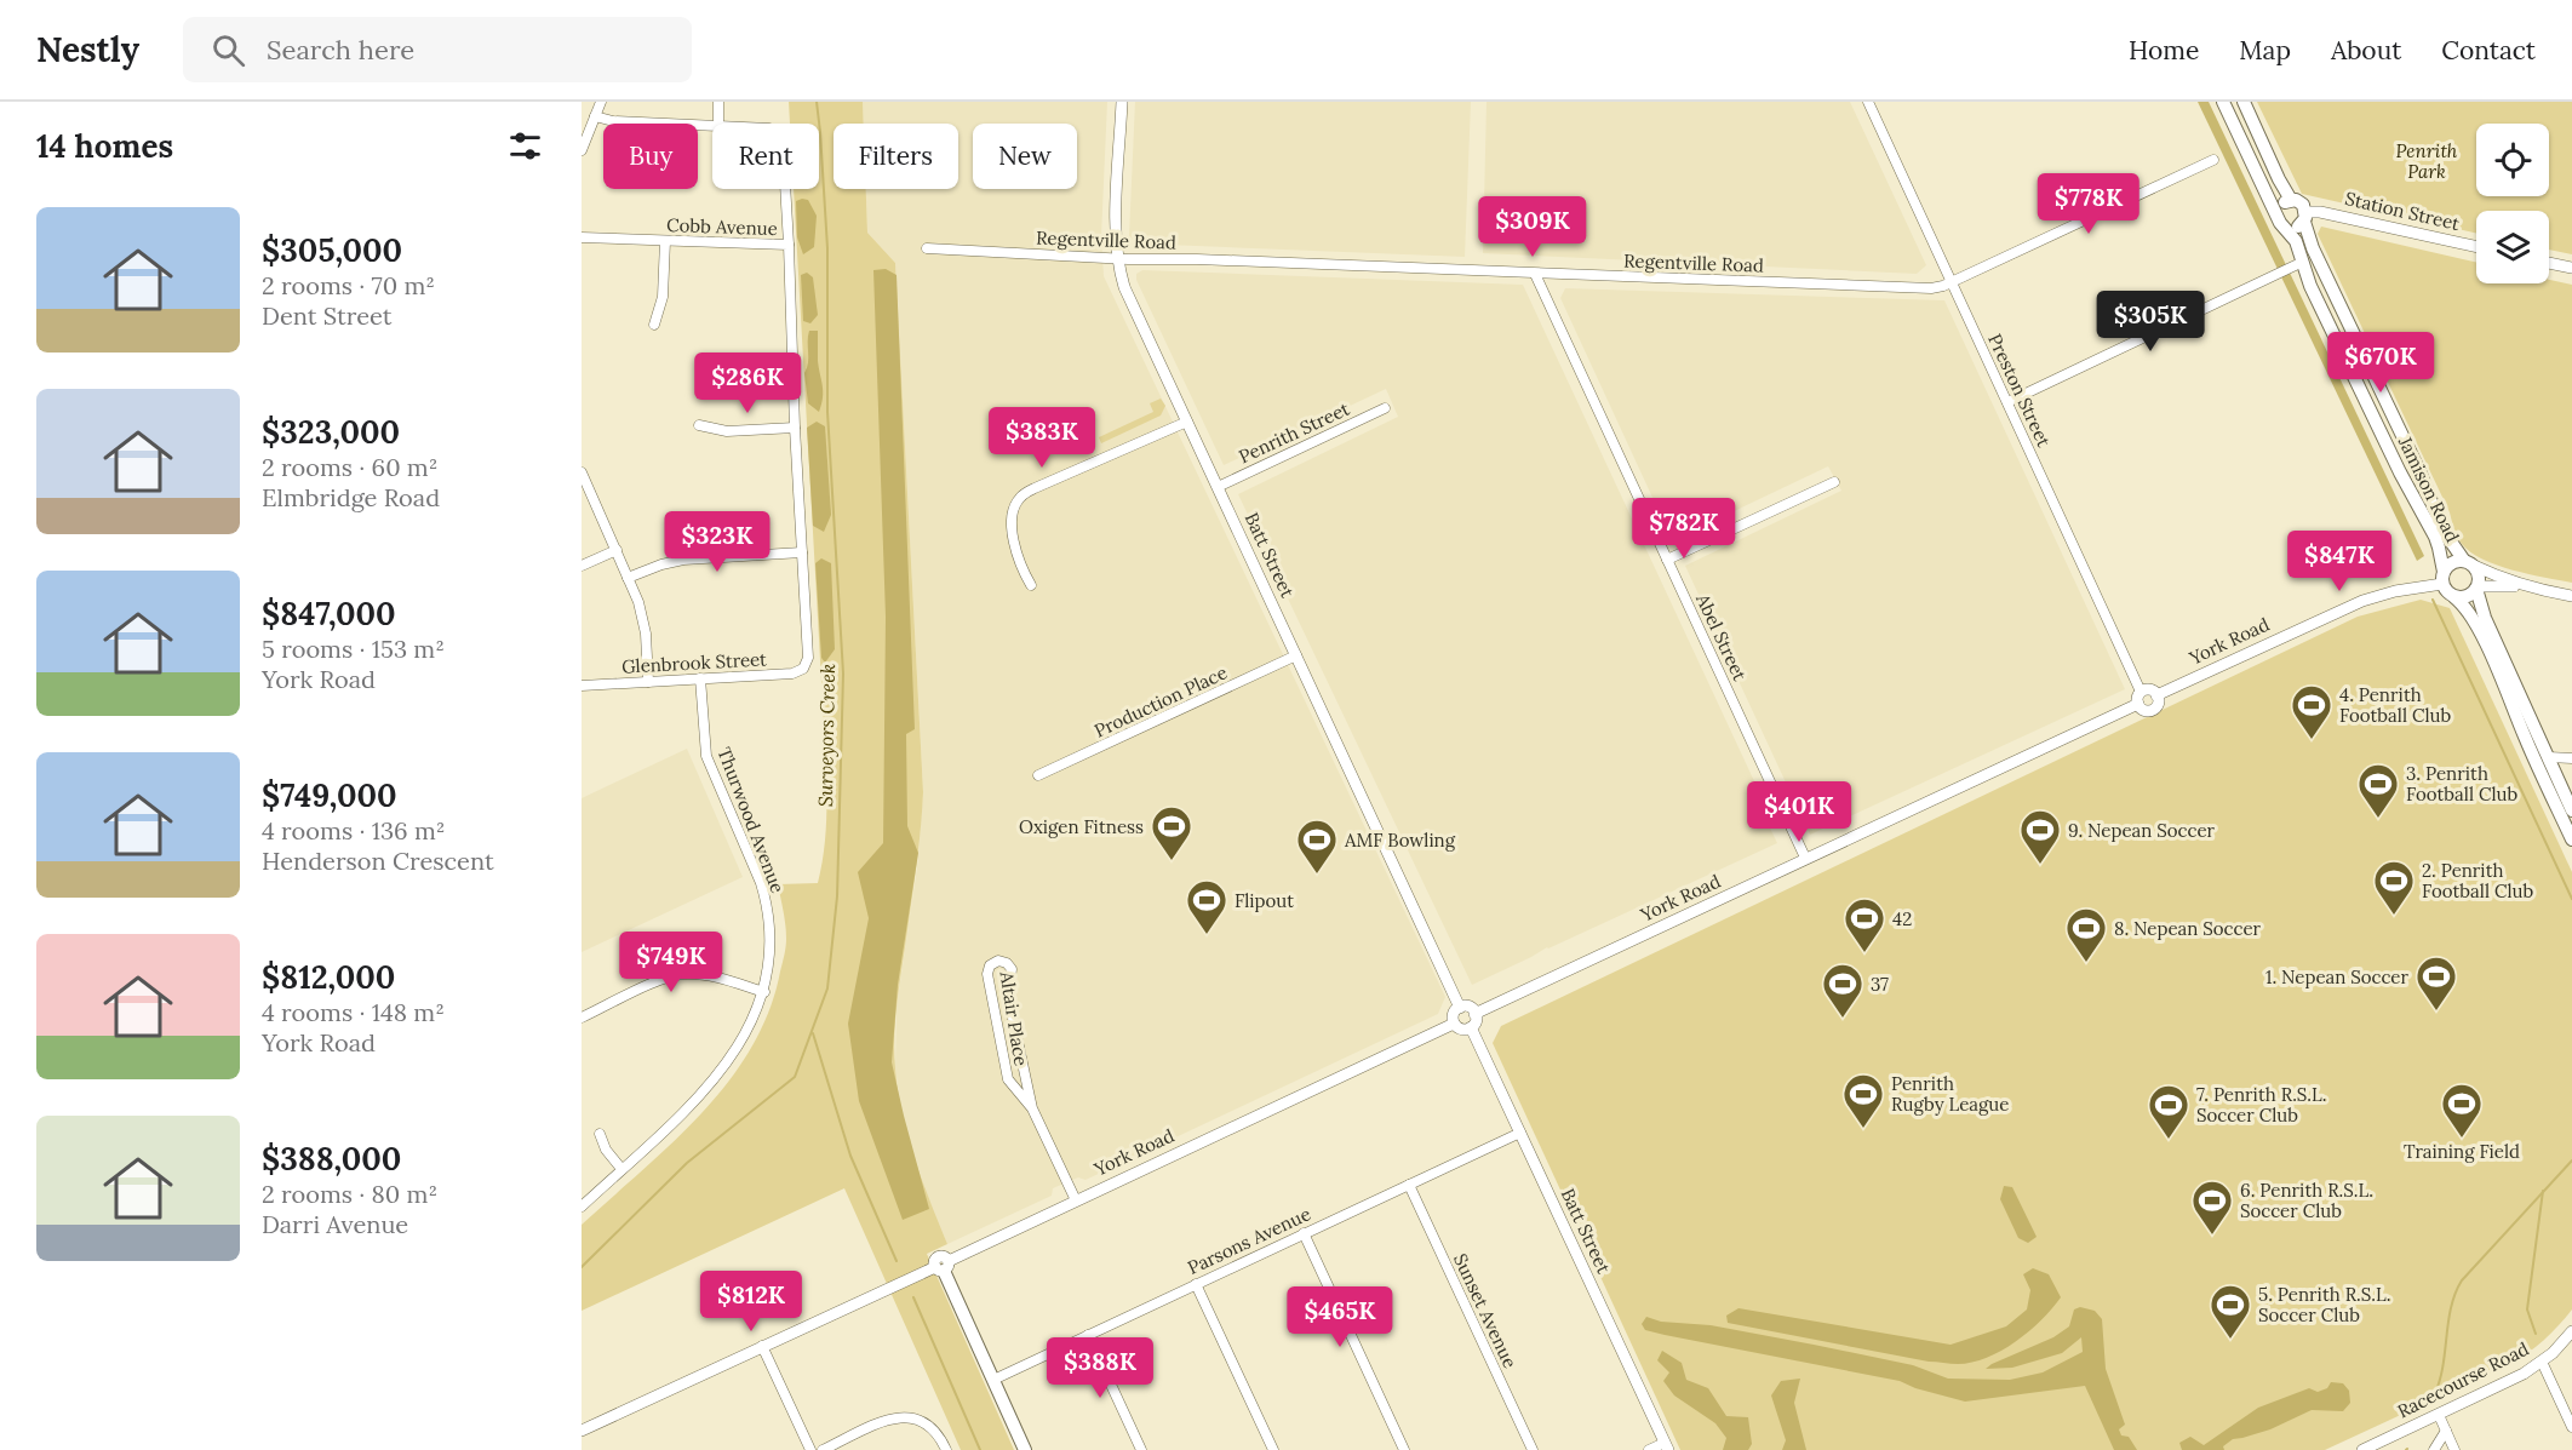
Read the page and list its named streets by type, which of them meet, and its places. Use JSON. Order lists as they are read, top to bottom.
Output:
{
  "streets": {
    "main road": ["Jamison Road"],
    "street": [
      "Station Street",
      "Cobb Avenue",
      "Regentville Road",
      "Preston Street",
      "Penrith Street",
      "Batt Street",
      "Abel Street",
      "York Road",
      "Glenbrook Street",
      "Production Place",
      "Thurwood Avenue",
      "Altair Place",
      "Parsons Avenue",
      "Sunset Avenue",
      "Racecourse Road"
    ]
  },
  "crossings": [
    ["Station Street", "Jamison Road"],
    ["Cobb Avenue", "Glenbrook Street"],
    ["Regentville Road", "Preston Street"],
    ["Regentville Road", "Batt Street"],
    ["Regentville Road", "Abel Street"],
    ["Preston Street", "York Road"],
    ["Penrith Street", "Batt Street"],
    ["Jamison Road", "York Road"],
    ["Batt Street", "York Road"],
    ["Batt Street", "Production Place"],
    ["Batt Street", "Parsons Avenue"],
    ["Abel Street", "York Road"],
    ["York Road", "Altair Place"],
    ["Glenbrook Street", "Thurwood Avenue"],
    ["Parsons Avenue", "Sunset Avenue"]
  ],
  "water": ["Surveyors Creek"],
  "parks": ["Penrith Park"],
  "places": {
    "sports": [
      "4. Penrith Football Club",
      "3. Penrith Football Club",
      "Oxigen Fitness",
      "9. Nepean Soccer",
      "AMF Bowling",
      "2. Penrith Football Club",
      "Flipout",
      "42",
      "8. Nepean Soccer",
      "1. Nepean Soccer",
      "37",
      "Penrith Rugby League",
      "Training Field",
      "7. Penrith R.S.L. Soccer Club",
      "6. Penrith R.S.L. Soccer Club",
      "5. Penrith R.S.L. Soccer Club"
    ]
  },
  "page": {
    "header": "Nestly",
    "search": "Search here",
    "nav": [
      "Home",
      "Map",
      "About",
      "Contact"
    ],
    "heading": "14 homes",
    "chip": [
      "Buy",
      "Rent",
      "Filters",
      "New"
    ],
    "price": [
      "$778K",
      "$309K",
      "$305K",
      "$670K",
      "$286K",
      "$383K",
      "$782K",
      "$323K",
      "$847K",
      "$401K",
      "$749K",
      "$812K",
      "$465K",
      "$388K"
    ],
    "list": [
      {
        "name": "$305,000",
        "note": "2 rooms · 70 m² · Dent Street"
      },
      {
        "name": "$323,000",
        "note": "2 rooms · 60 m² · Elmbridge Road"
      },
      {
        "name": "$847,000",
        "note": "5 rooms · 153 m² · York Road"
      },
      {
        "name": "$749,000",
        "note": "4 rooms · 136 m² · Henderson Crescent"
      },
      {
        "name": "$812,000",
        "note": "4 rooms · 148 m² · York Road"
      },
      {
        "name": "$388,000",
        "note": "2 rooms · 80 m² · Darri Avenue"
      }
    ]
  }
}
